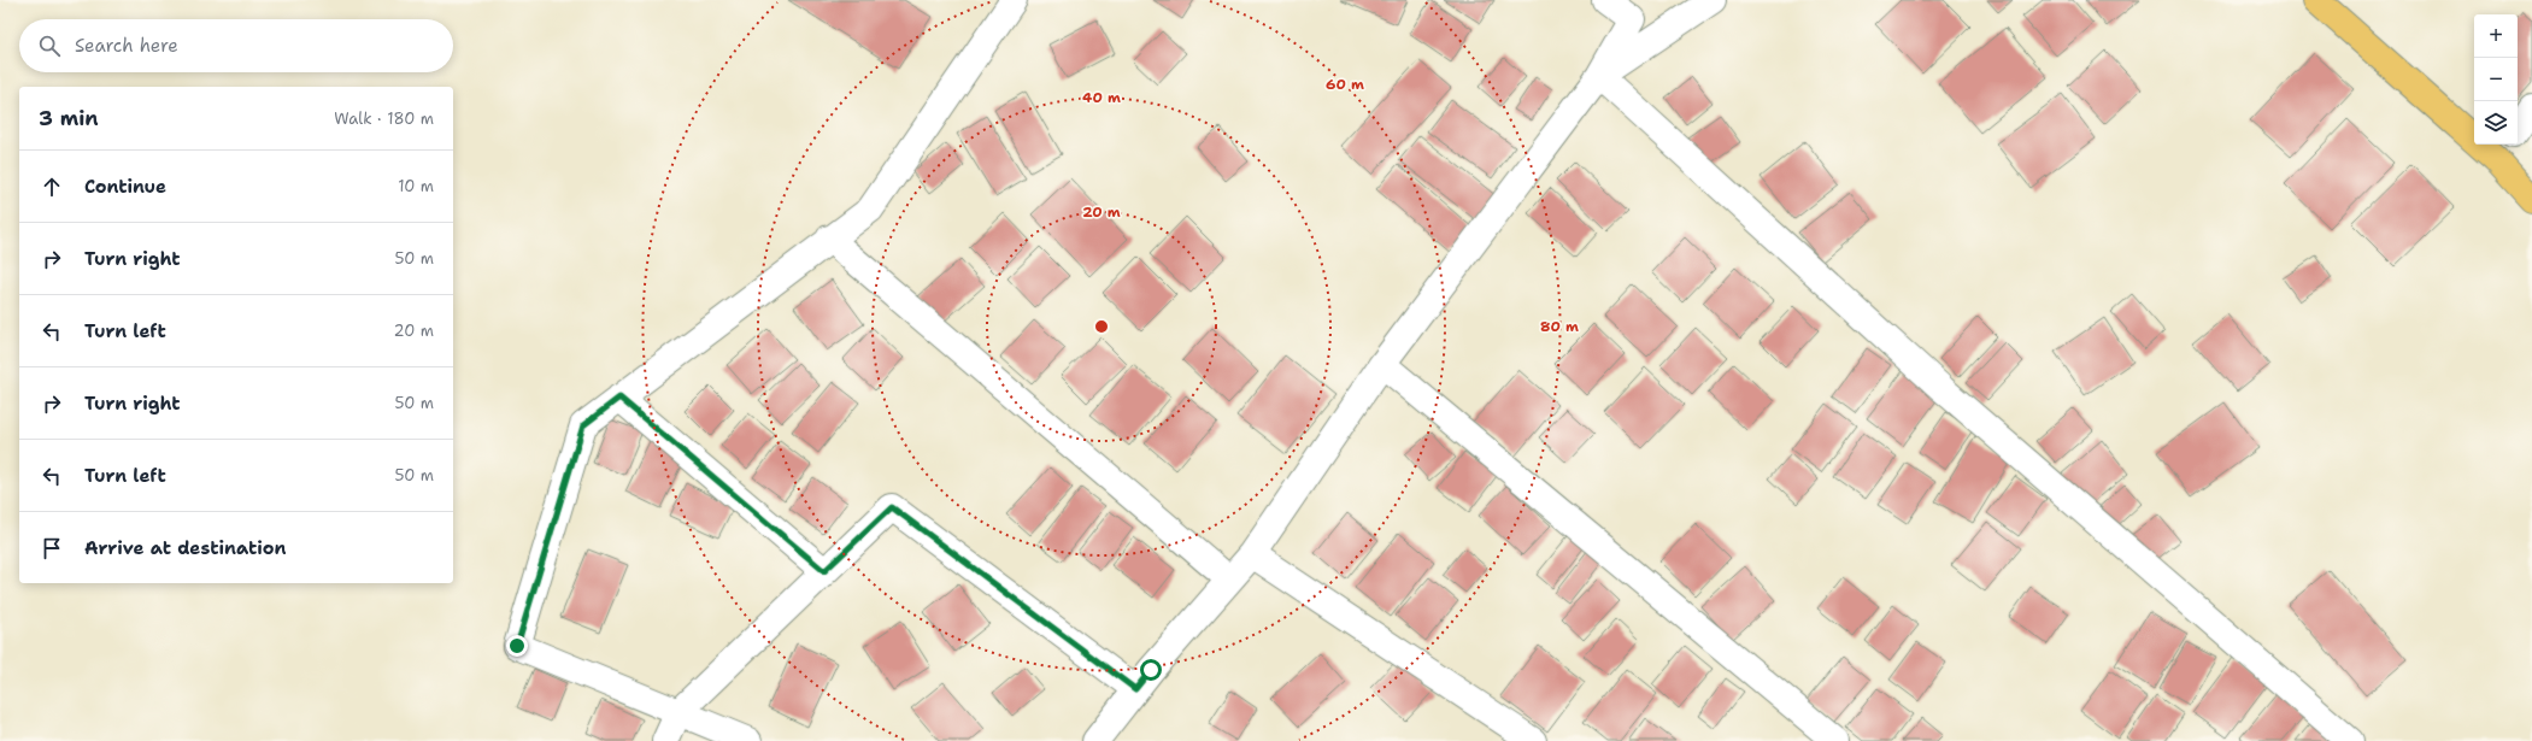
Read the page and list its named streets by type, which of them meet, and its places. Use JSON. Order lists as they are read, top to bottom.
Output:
{
  "page": {
    "map_buttons": ["+", "−"],
    "search": "Search here",
    "heading": ["3 min", "Walk · 180 m"],
    "list": [
      ["Continue", "10 m"],
      ["Turn right", "50 m"],
      ["Turn left", "20 m"],
      ["Turn right", "50 m"],
      ["Turn left", "50 m"],
      "Arrive at destination"
    ]
  },
  "rings": [
    "60 m",
    "40 m",
    "20 m",
    "80 m"
  ]
}
